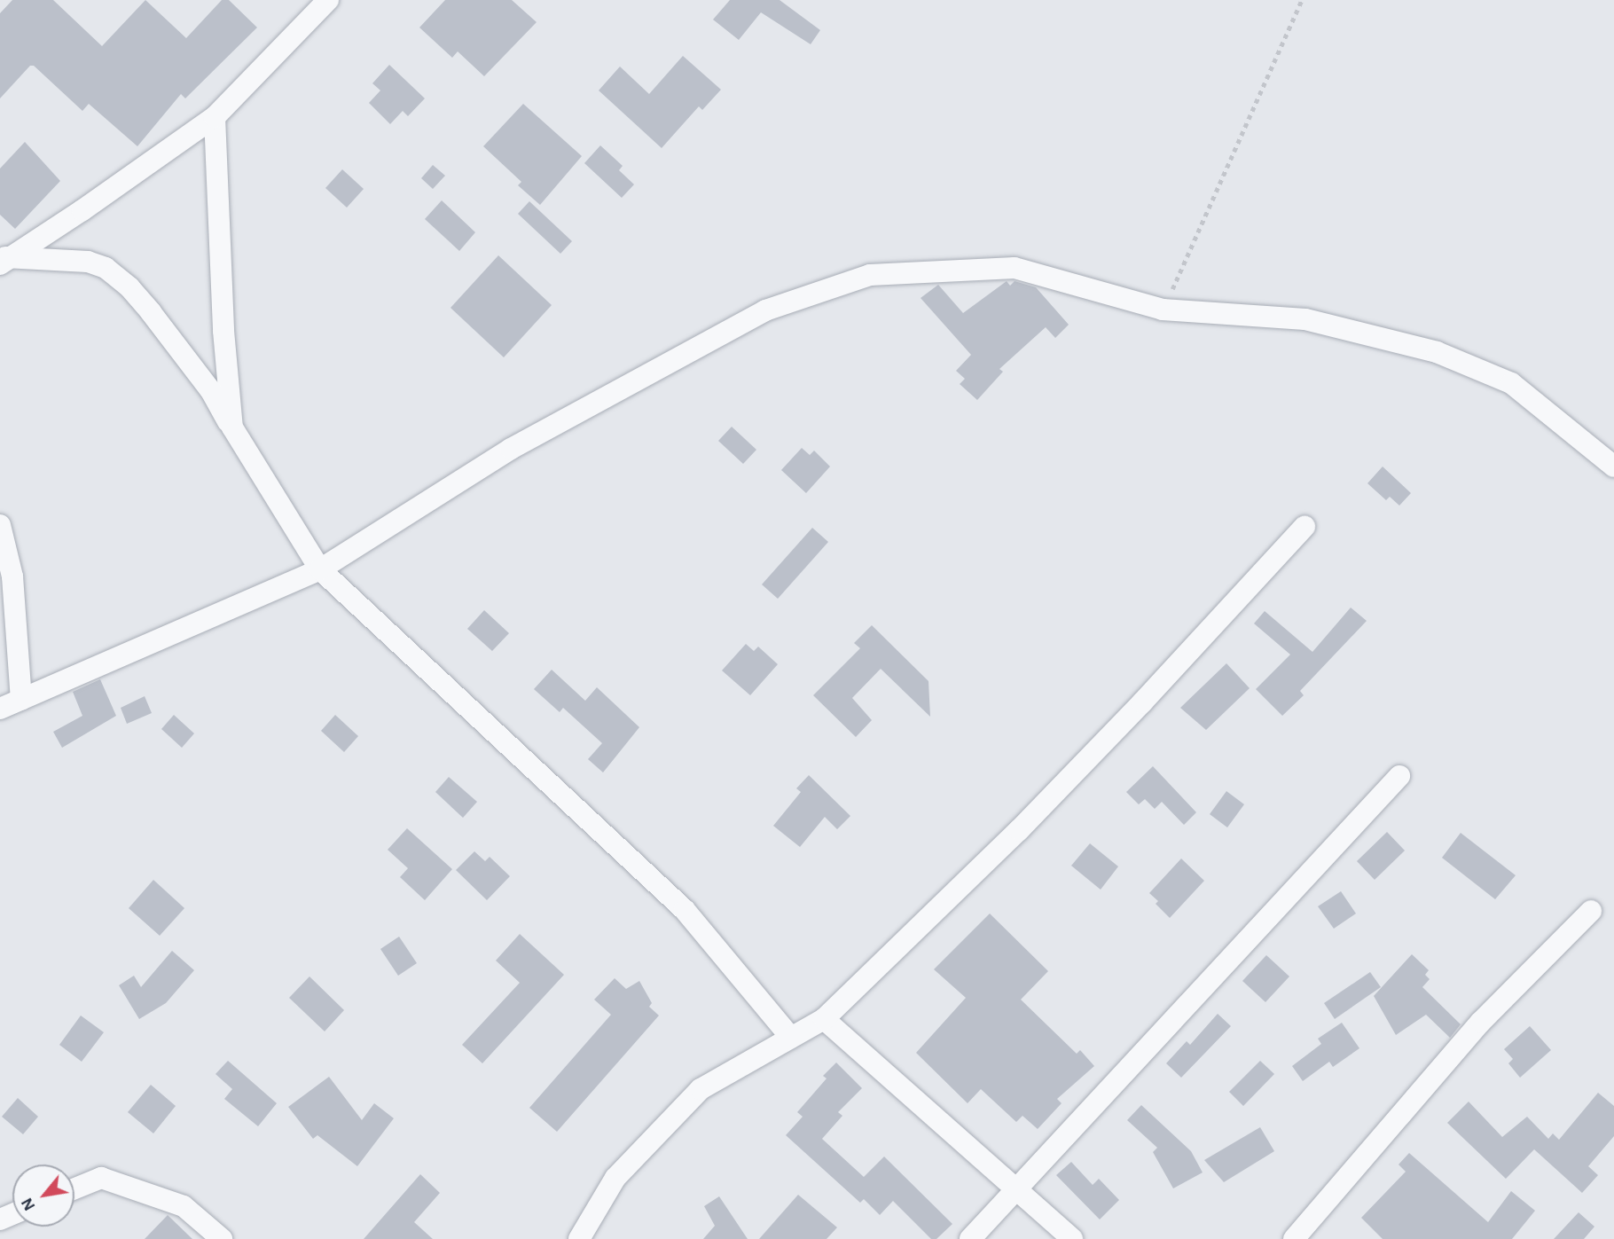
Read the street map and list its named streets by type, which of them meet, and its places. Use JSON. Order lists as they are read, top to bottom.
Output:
{
  "north": "bottom left"
}
